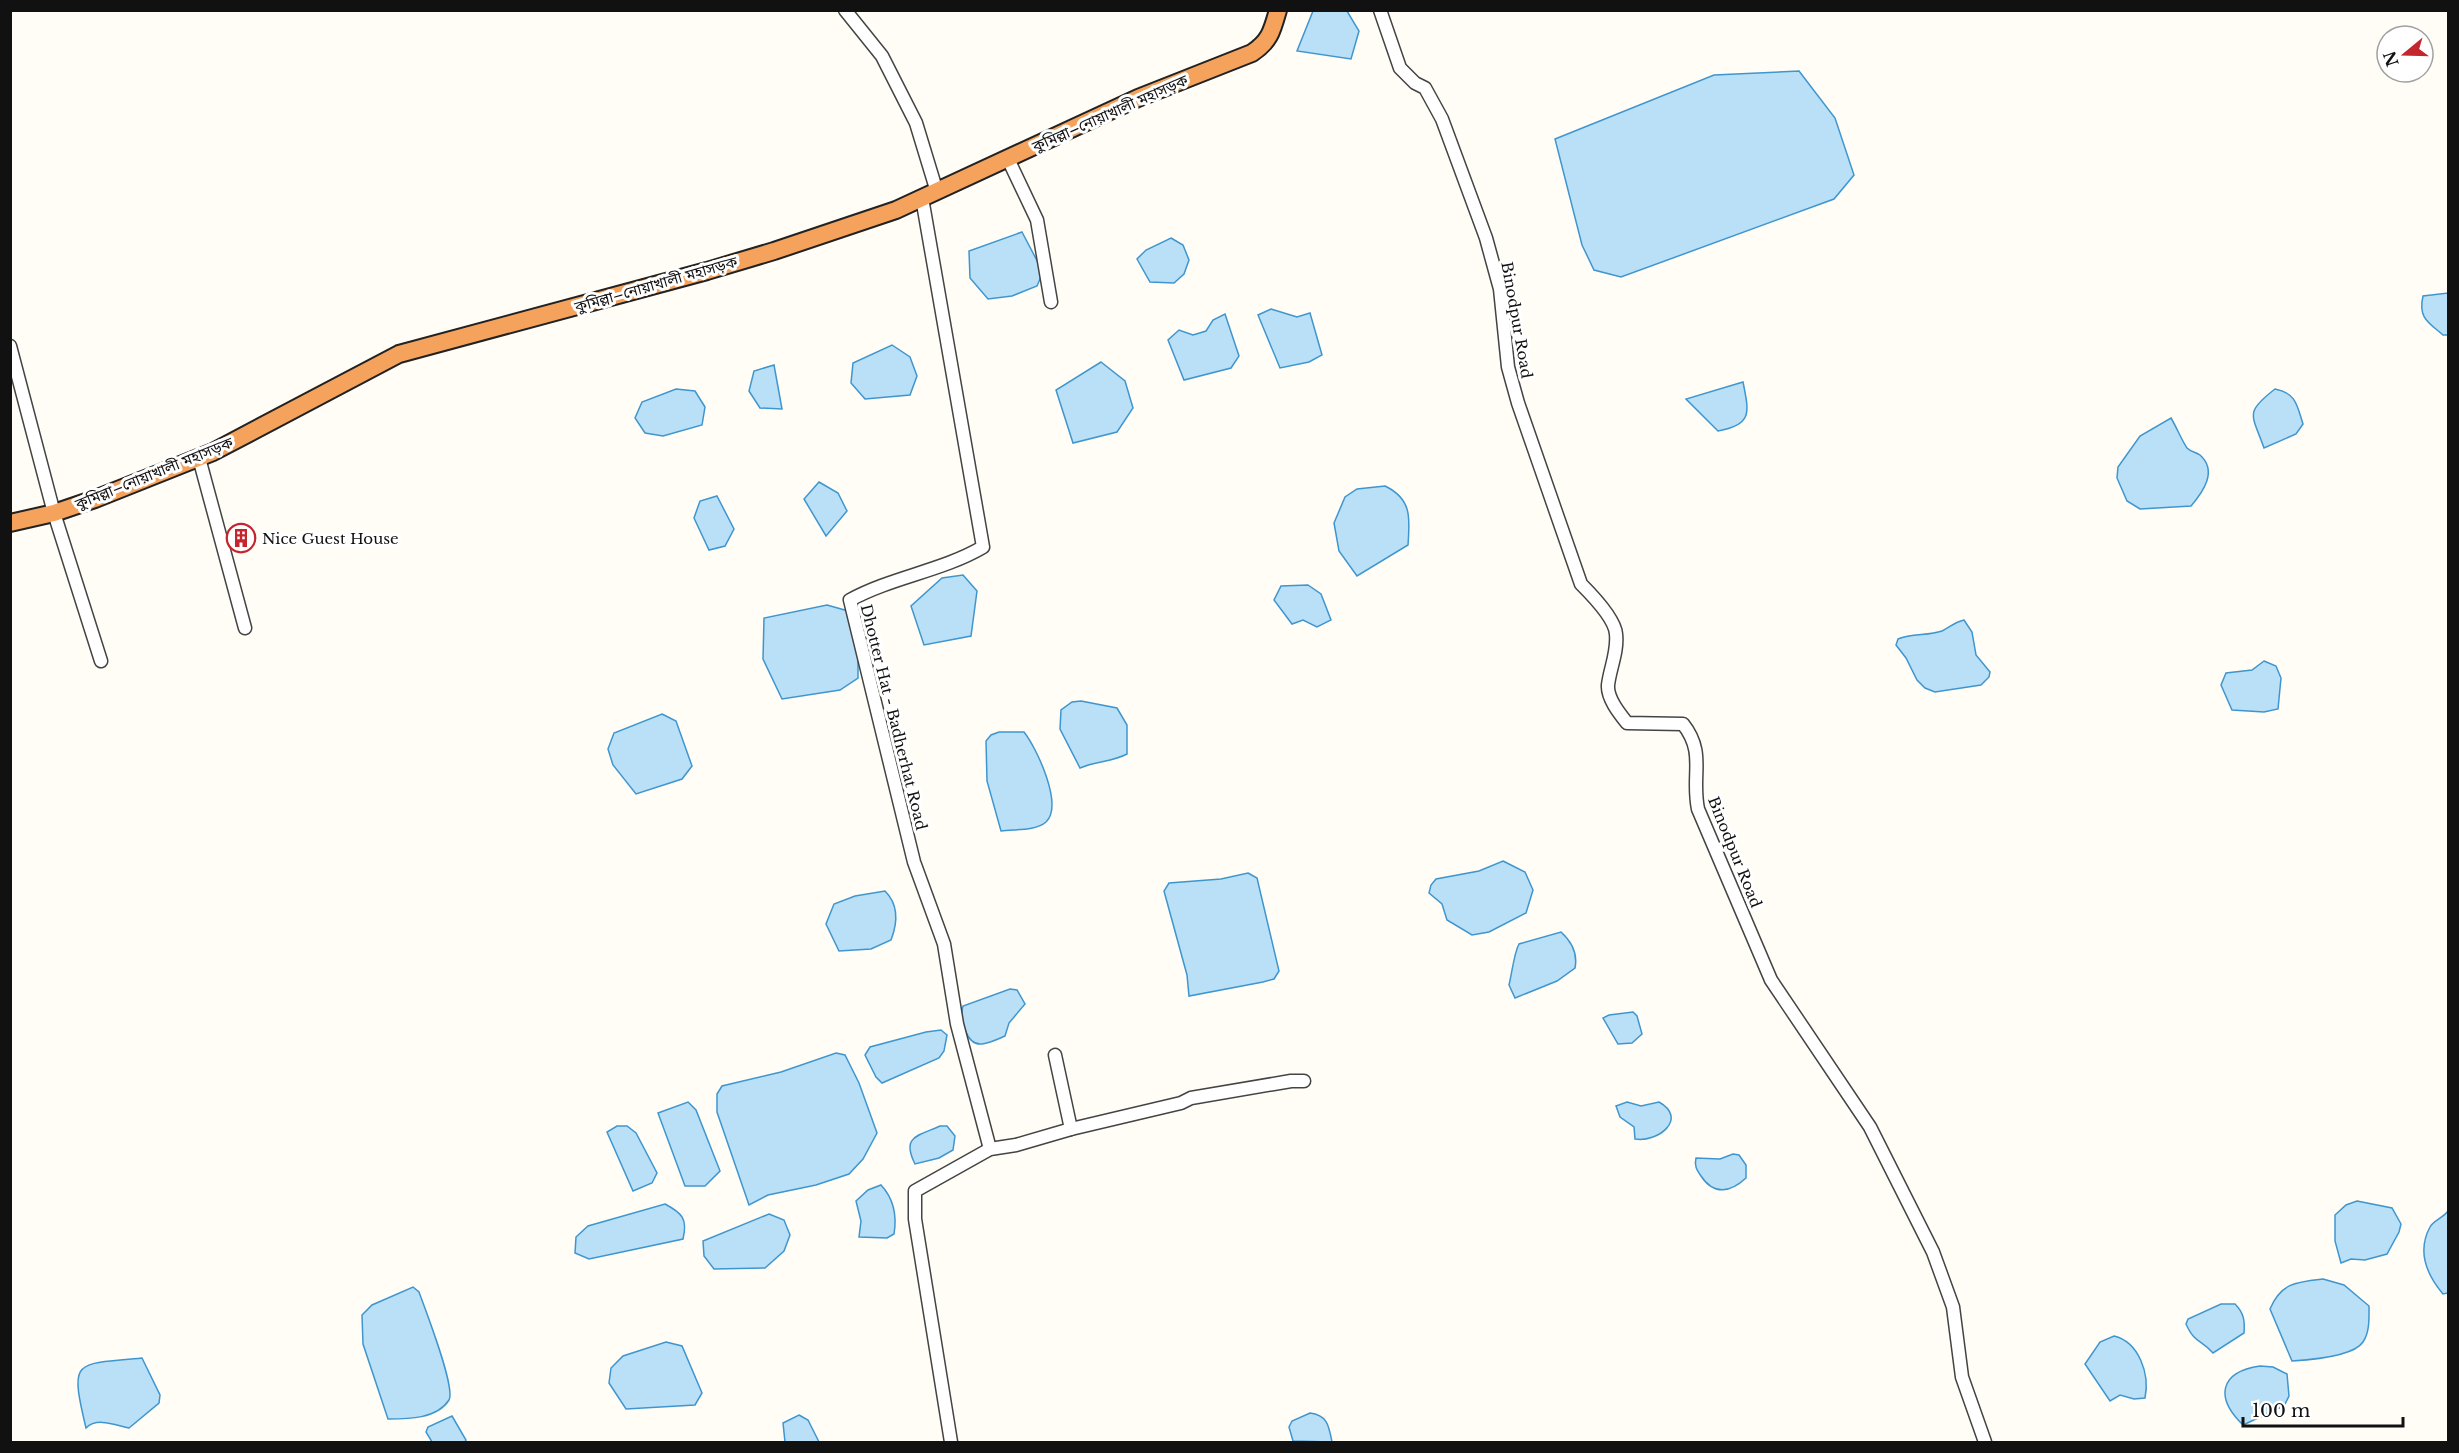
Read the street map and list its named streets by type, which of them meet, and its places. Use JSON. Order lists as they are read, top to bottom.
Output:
{
  "streets": {
    "highway": ["কুমিল্লা–নোয়াখালী মহাসড়ক"],
    "street": ["Binodpur Road", "Dhotter Hat - Badherhat Road"]
  },
  "crossings": [
    ["কুমিল্লা–নোয়াখালী মহাসড়ক", "Dhotter Hat - Badherhat Road"]
  ],
  "places": {
    "building": ["Nice Guest House"]
  },
  "scale_bar": "100 m",
  "north": "left"
}
